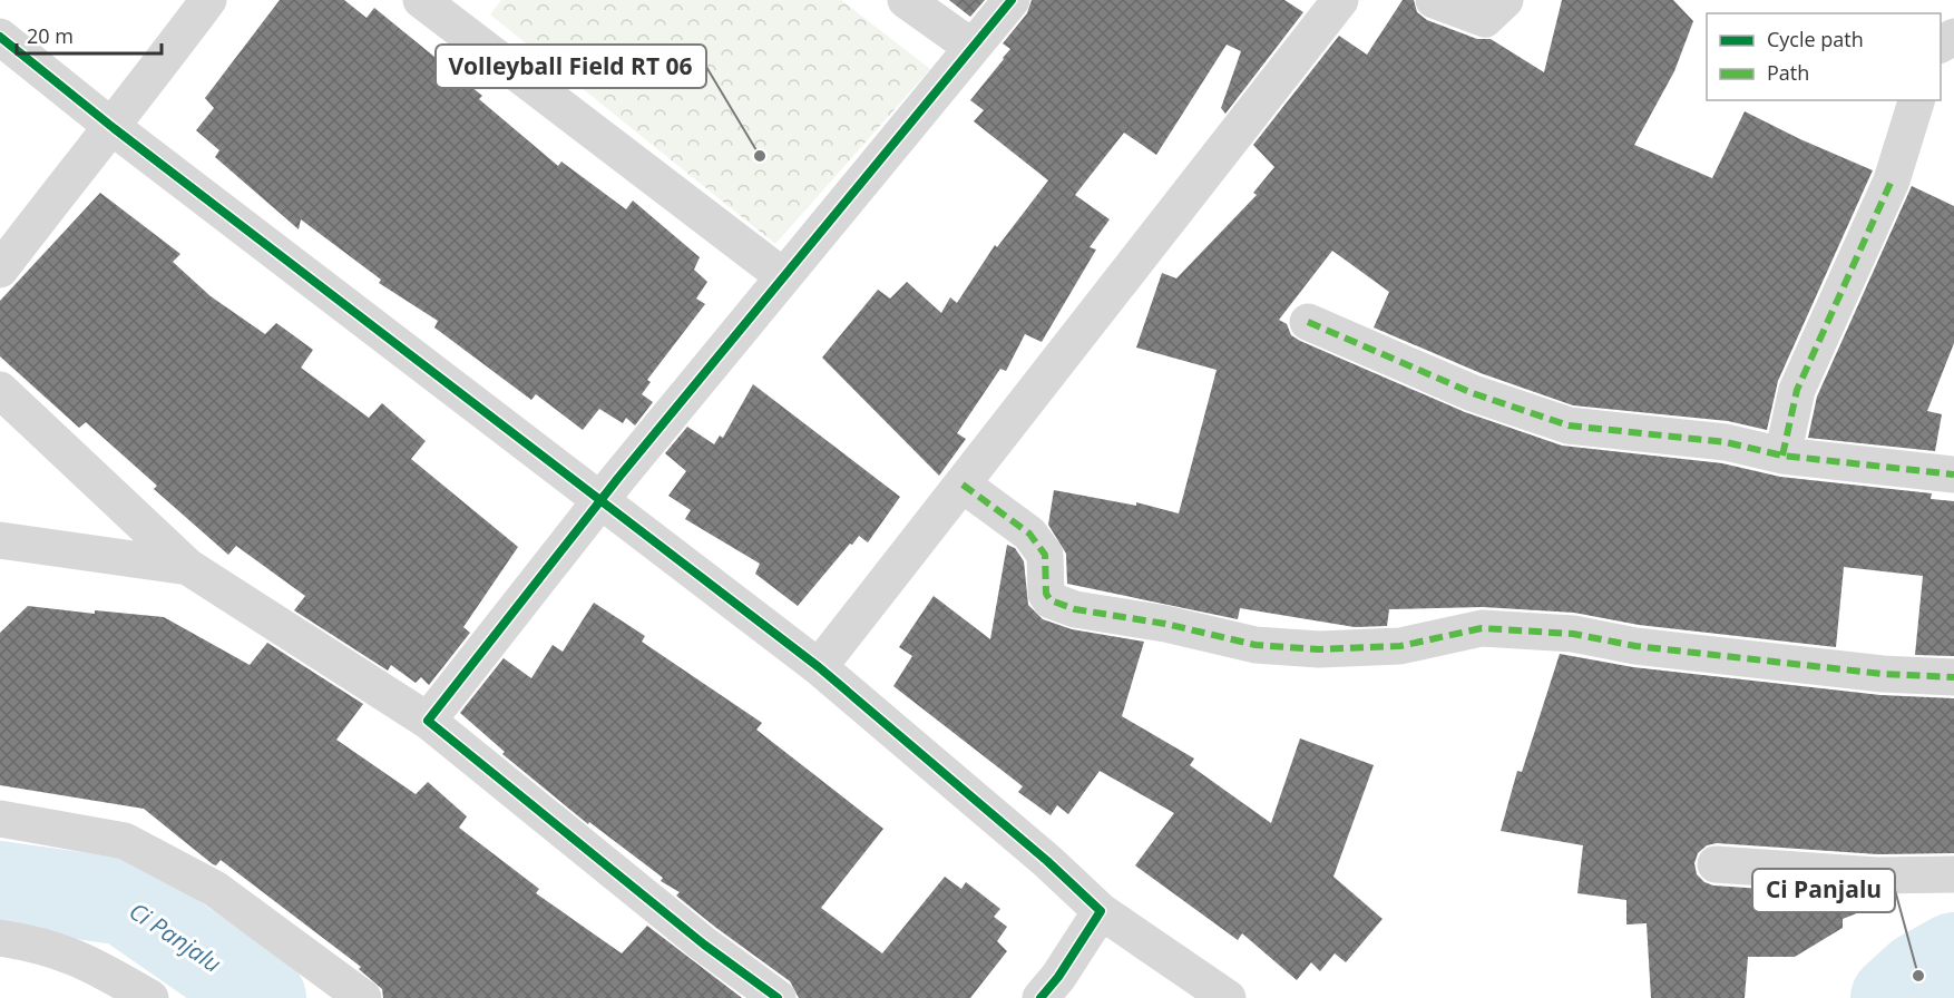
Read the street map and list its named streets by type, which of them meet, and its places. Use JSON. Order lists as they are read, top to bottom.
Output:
{
  "water": ["Ci Panjalu"],
  "places": ["Volleyball Field RT 06", "Ci Panjalu"],
  "legend": ["Cycle path", "Path"],
  "scale_bar": "20 m"
}
